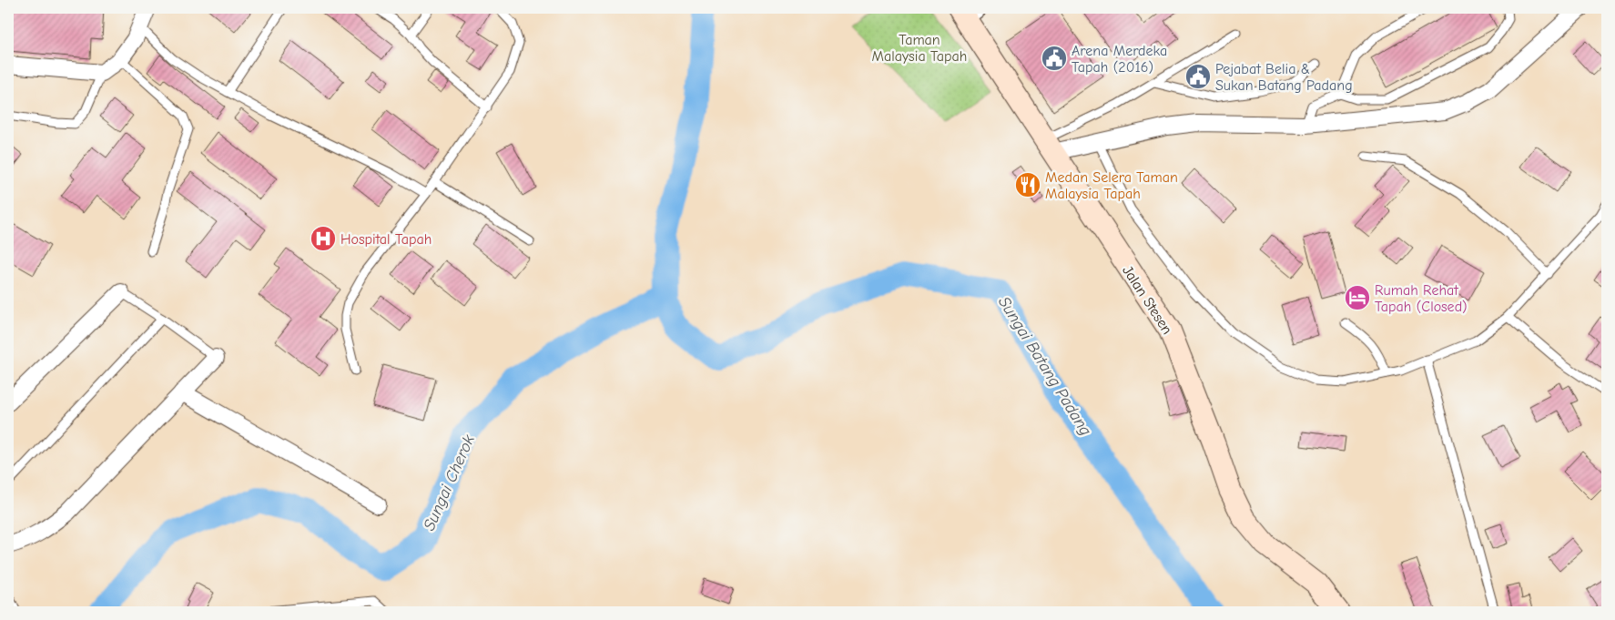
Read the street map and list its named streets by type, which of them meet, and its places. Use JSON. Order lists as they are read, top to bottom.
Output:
{
  "streets": {
    "main road": ["Jalan Stesen"]
  },
  "water": ["Sungai Batang Padang", "Sungai Cherok"],
  "parks": ["Taman Malaysia Tapah"],
  "places": {
    "public building": ["Arena Merdeka Tapah (2016)", "Pejabat Belia & Sukan Batang Padang"],
    "restaurant": ["Medan Selera Taman Malaysia Tapah"],
    "hospital": ["Hospital Tapah"],
    "hotel": ["Rumah Rehat Tapah (Closed)"]
  }
}
